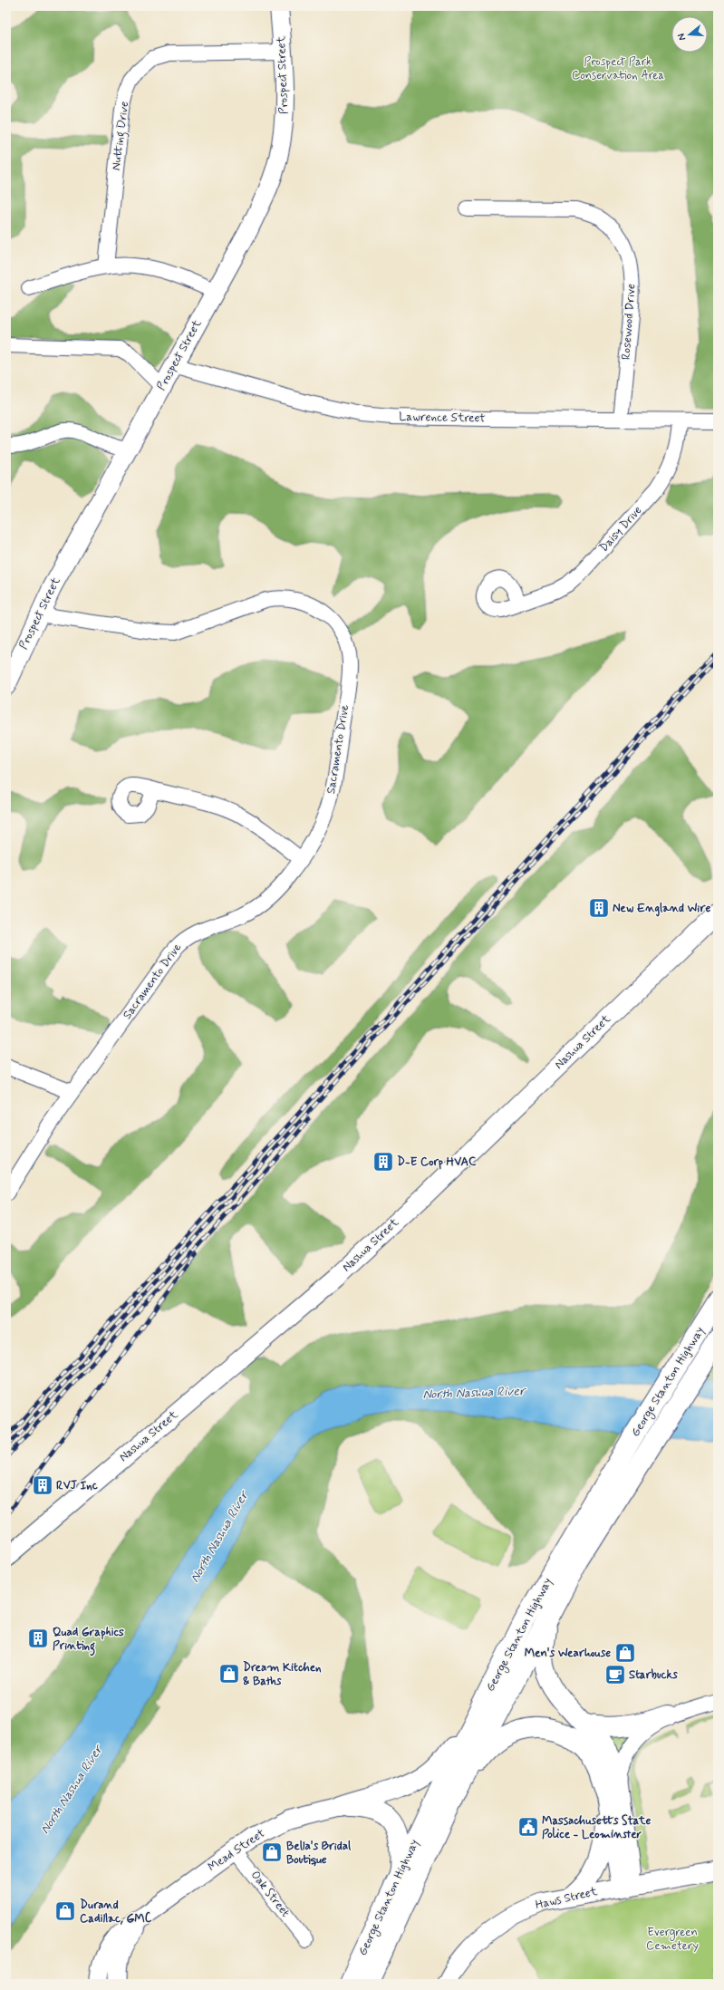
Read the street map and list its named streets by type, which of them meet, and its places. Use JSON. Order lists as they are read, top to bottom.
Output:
{
  "streets": {
    "highway": ["George Stanton Highway"],
    "main road": [
      "Prospect Street",
      "Nashua Street",
      "Mead Street",
      "Haws Street"
    ],
    "street": [
      "Nutting Drive",
      "Rosewood Drive",
      "Lawrence Street",
      "Daisy Drive",
      "Sacramento Drive",
      "Oak Street"
    ]
  },
  "crossings": [
    ["Prospect Street", "Nutting Drive"],
    ["Prospect Street", "Lawrence Street"],
    ["Prospect Street", "Sacramento Drive"],
    ["Rosewood Drive", "Lawrence Street"],
    ["Lawrence Street", "Daisy Drive"],
    ["Mead Street", "Oak Street"]
  ],
  "water": ["North Nashua River"],
  "parks": ["Prospect Park Conservation Area", "Evergreen Cemetery"],
  "places": {
    "building": [
      "New England Wire",
      "D-E Corp HVAC",
      "RVJ Inc",
      "Quad Graphics Printing"
    ],
    "shop": [
      "Men's Wearhouse",
      "Dream Kitchen & Baths",
      "Bella's Bridal Boutique",
      "Durand Cadillac, GMC"
    ],
    "cafe": ["Starbucks"],
    "public building": ["Massachusetts State Police - Leominster"]
  },
  "north": "left"
}
